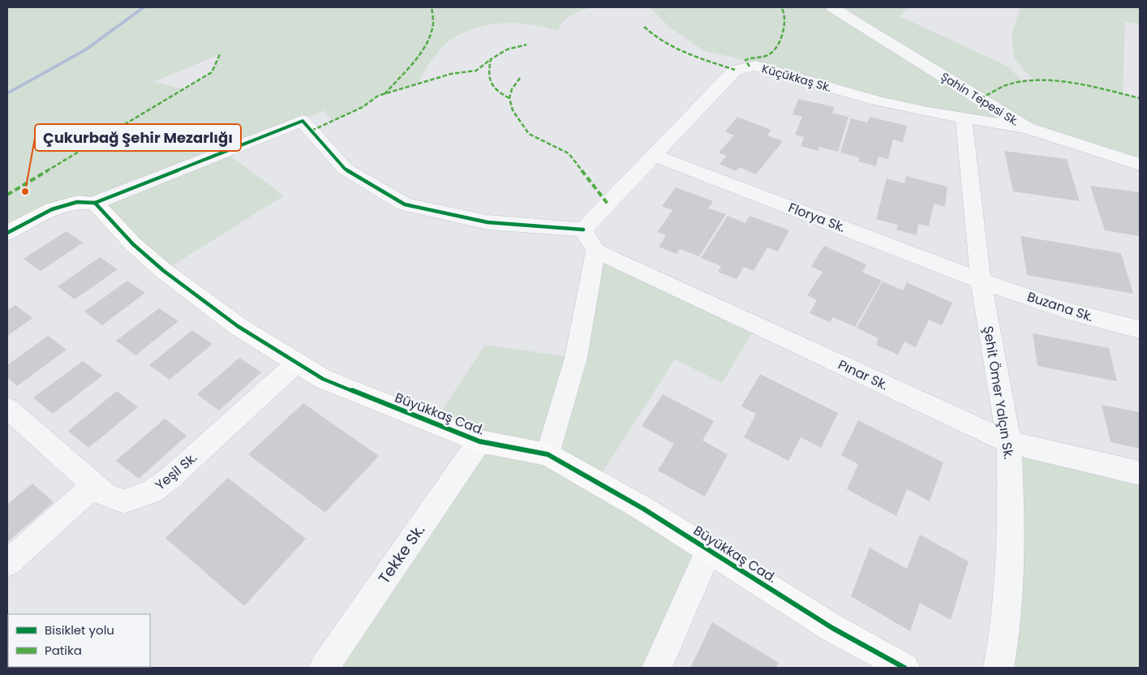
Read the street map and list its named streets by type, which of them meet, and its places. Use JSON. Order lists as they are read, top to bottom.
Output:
{
  "streets": {
    "street": [
      "Küçükkaş Sk.",
      "Şahin Tepesi Sk.",
      "Florya Sk.",
      "Buzana Sk.",
      "Pınar Sk.",
      "Şehit Ömer Yalçın Sk.",
      "Büyükkaş Cad.",
      "Yeşil Sk.",
      "Tekke Sk."
    ]
  },
  "crossings": [
    ["Küçükkaş Sk.", "Şahin Tepesi Sk."],
    ["Küçükkaş Sk.", "Florya Sk."],
    ["Küçükkaş Sk.", "Şehit Ömer Yalçın Sk."],
    ["Florya Sk.", "Buzana Sk."],
    ["Florya Sk.", "Şehit Ömer Yalçın Sk."],
    ["Buzana Sk.", "Şehit Ömer Yalçın Sk."],
    ["Pınar Sk.", "Şehit Ömer Yalçın Sk."],
    ["Büyükkaş Cad.", "Yeşil Sk."],
    ["Büyükkaş Cad.", "Tekke Sk."]
  ],
  "places": ["Çukurbağ Şehir Mezarlığı"],
  "legend": ["Bisiklet yolu", "Patika"]
}
